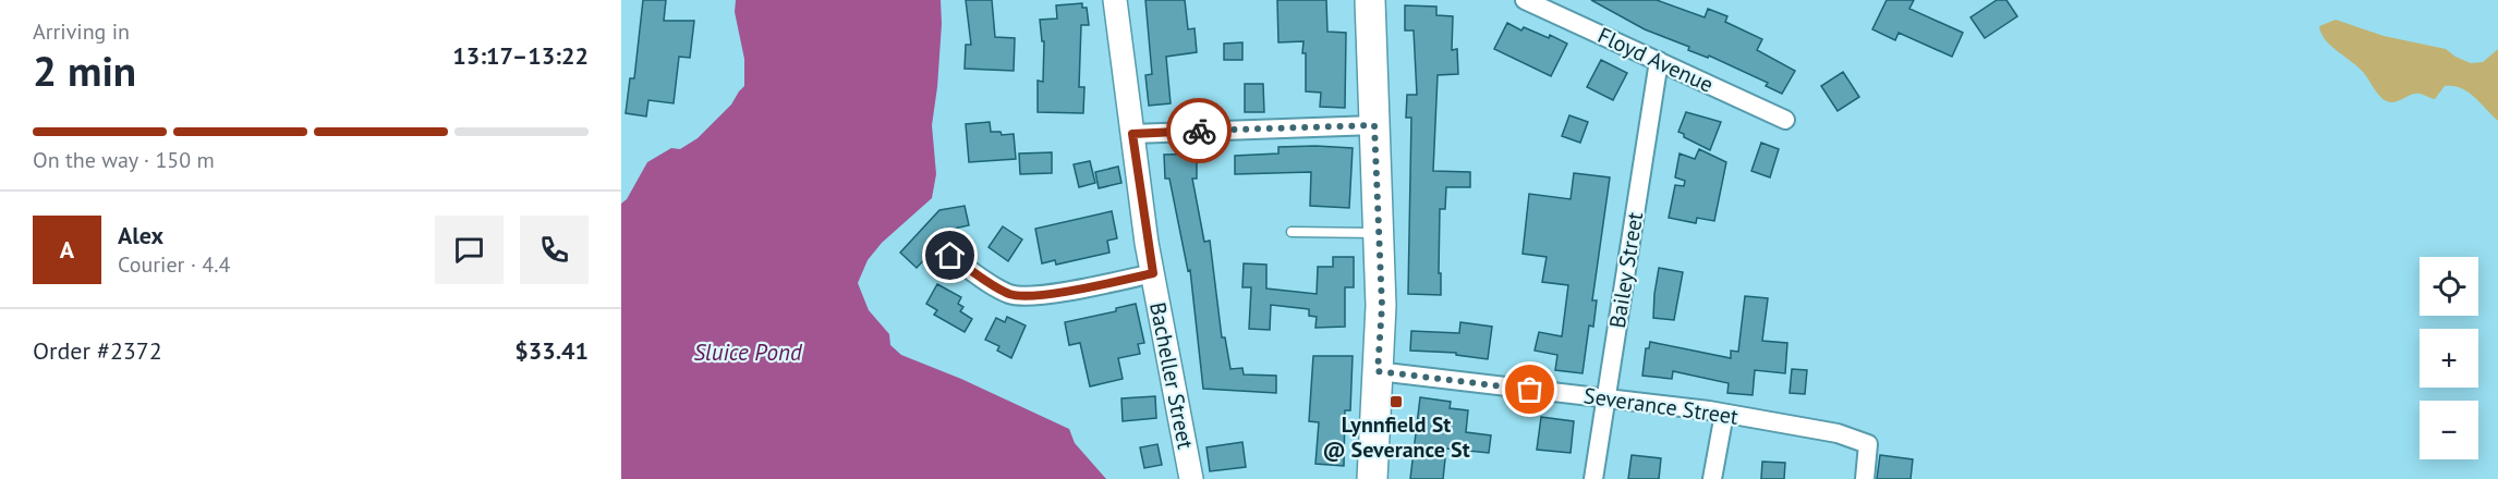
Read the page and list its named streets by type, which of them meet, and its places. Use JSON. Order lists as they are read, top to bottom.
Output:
{
  "streets": {
    "street": [
      "Floyd Avenue",
      "Bailey Street",
      "Bacheller Street",
      "Severance Street"
    ]
  },
  "crossings": [
    ["Floyd Avenue", "Bailey Street"],
    ["Bailey Street", "Severance Street"]
  ],
  "water": ["Sluice Pond"],
  "places": {
    "transit": ["Lynnfield St @ Severance St"]
  },
  "page": {
    "heading": ["2 min", "Arriving in", "13:17–13:22"],
    "panel": [
      "Alex",
      "Courier · 4.4",
      "Order #2372",
      "$33.41"
    ],
    "bar": "On the way · 150 m",
    "round": "A",
    "map_buttons": ["+", "−"]
  }
}
